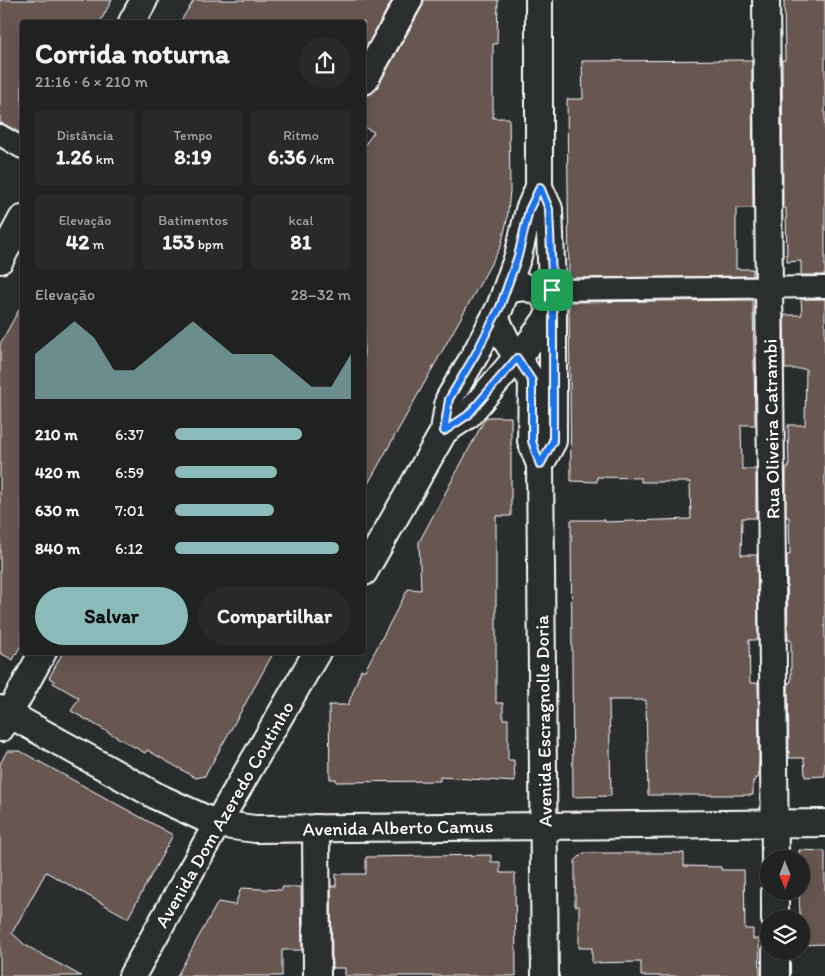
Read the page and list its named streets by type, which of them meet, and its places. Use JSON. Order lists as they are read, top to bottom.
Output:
{
  "streets": {
    "street": [
      "Rua Oliveira Catrambi",
      "Avenida Escragnolle Doria",
      "Avenida Dom Azeredo Coutinho",
      "Avenida Alberto Camus"
    ]
  },
  "crossings": [
    ["Rua Oliveira Catrambi", "Avenida Alberto Camus"],
    ["Avenida Escragnolle Doria", "Avenida Alberto Camus"],
    ["Avenida Dom Azeredo Coutinho", "Avenida Alberto Camus"]
  ],
  "north": "bottom",
  "page": {
    "heading": ["Corrida noturna", "21:16 · 6 × 210 m"],
    "stats": [
      ["Distância", "1.26 km"],
      ["Tempo", "8:19"],
      ["Ritmo", "6:36 /km"],
      ["Elevação", "42 m"],
      ["Batimentos", "153 bpm"],
      ["kcal", "81"]
    ],
    "chart": ["Elevação", "28–32 m"],
    "list": [
      {
        "name": "210 m",
        "note": "6:37"
      },
      {
        "name": "420 m",
        "note": "6:59"
      },
      {
        "name": "630 m",
        "note": "7:01"
      },
      {
        "name": "840 m",
        "note": "6:12"
      }
    ],
    "buttons": ["Salvar", "Compartilhar"]
  }
}
